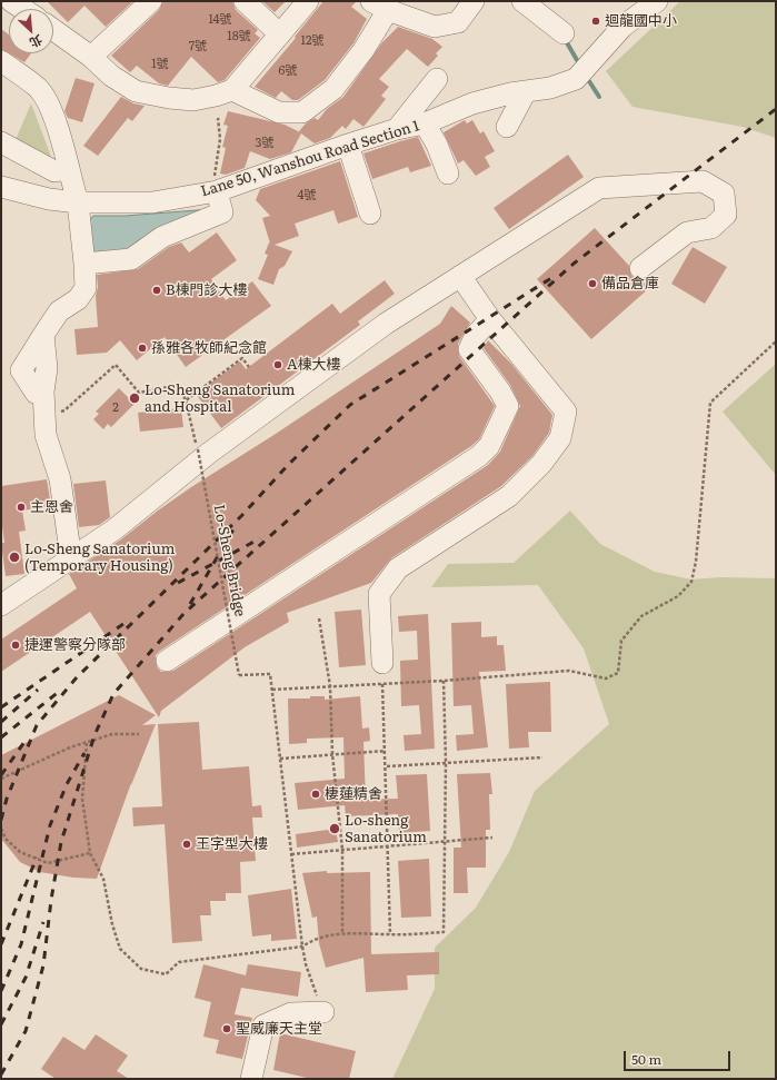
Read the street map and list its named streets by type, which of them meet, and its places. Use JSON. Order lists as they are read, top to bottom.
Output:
{
  "streets": {
    "street": ["Lane 50, Wanshou Road Section 1"],
    "path": ["Lo-Sheng Bridge"]
  },
  "places": [
    "迴龍國中小",
    "備品倉庫",
    "B棟門診大樓",
    "孫雅各牧師紀念館",
    "A棟大樓",
    "Lo-Sheng Sanatorium and Hospital",
    "主恩舍",
    "Lo-Sheng Sanatorium (Temporary Housing)",
    "捷運警察分隊部",
    "棲蓮精舍",
    "Lo-sheng Sanatorium",
    "王字型大樓",
    "聖威廉天主堂"
  ],
  "house_numbers": [
    "14號",
    "18號",
    "12號",
    "7號",
    "1號",
    "6號",
    "3號",
    "4號",
    "2"
  ],
  "scale_bar": "50 m",
  "north": "bottom right"
}
